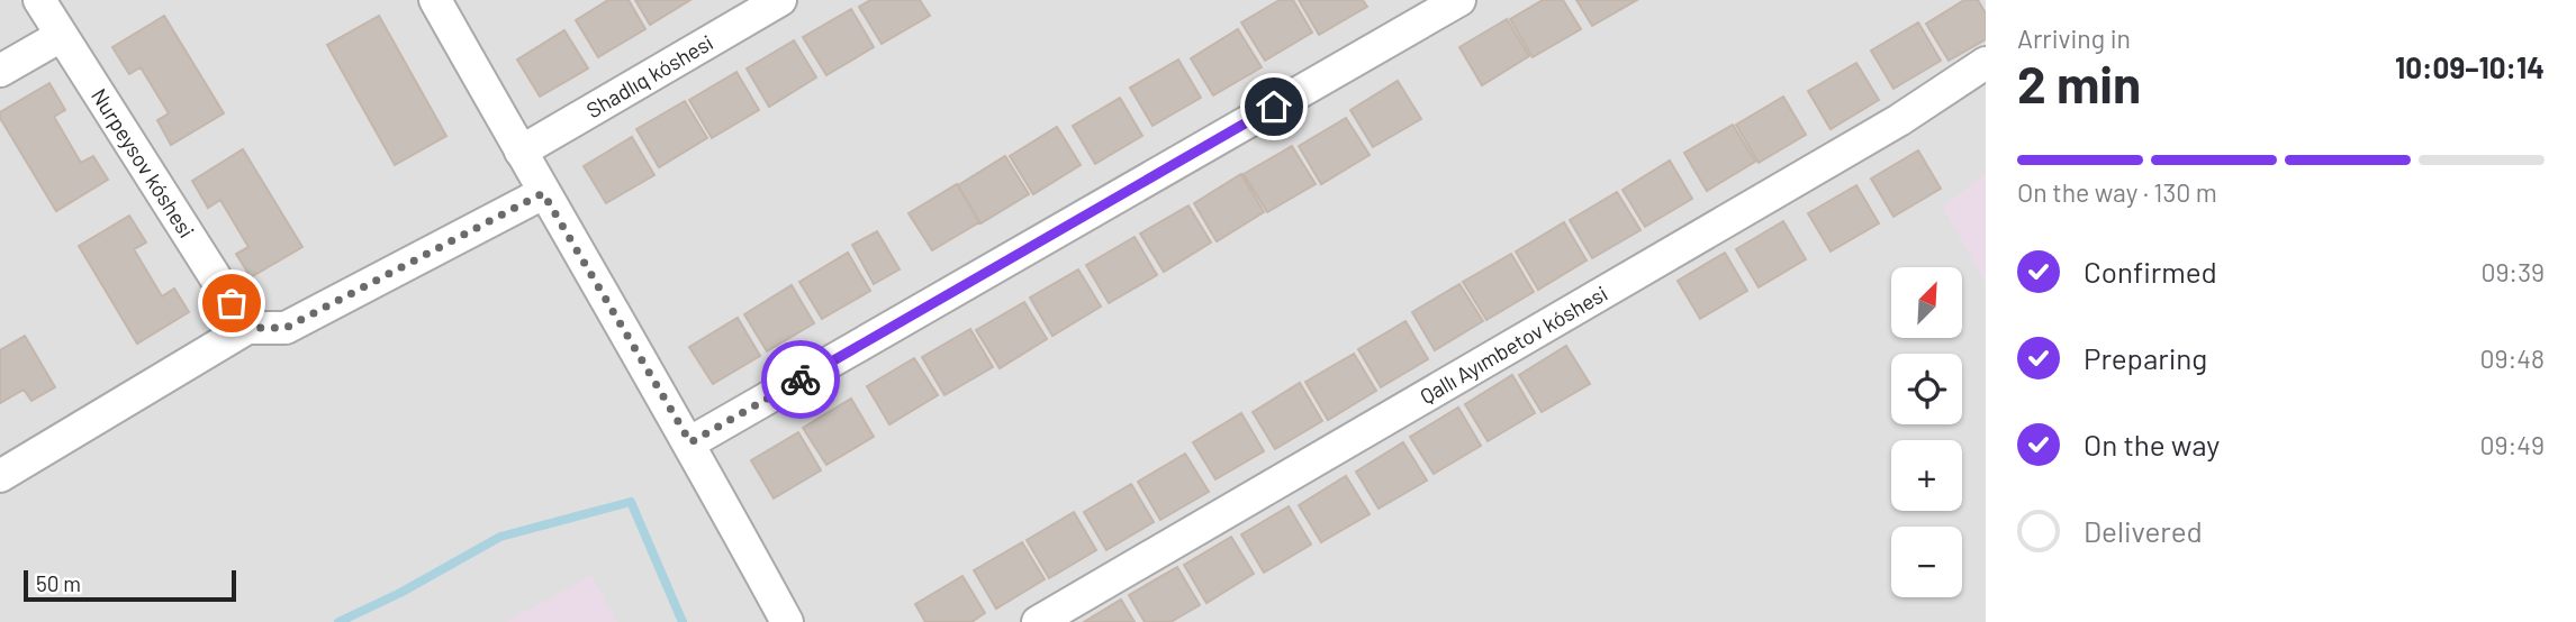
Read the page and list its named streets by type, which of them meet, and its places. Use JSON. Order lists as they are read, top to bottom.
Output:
{
  "streets": {
    "street": ["Shadlıq kóshesi", "Nurpeysov kóshesi", "Qallı Ayımbetov kóshesi"]
  },
  "scale_bar": "50 m",
  "north": "top right",
  "page": {
    "heading": ["2 min", "Arriving in", "10:09–10:14"],
    "bar": "On the way · 130 m",
    "list": [
      ["Confirmed", "09:39"],
      ["Preparing", "09:48"],
      ["On the way", "09:49"],
      "Delivered"
    ],
    "map_buttons": ["+", "−"],
    "scale": "50 m"
  }
}
